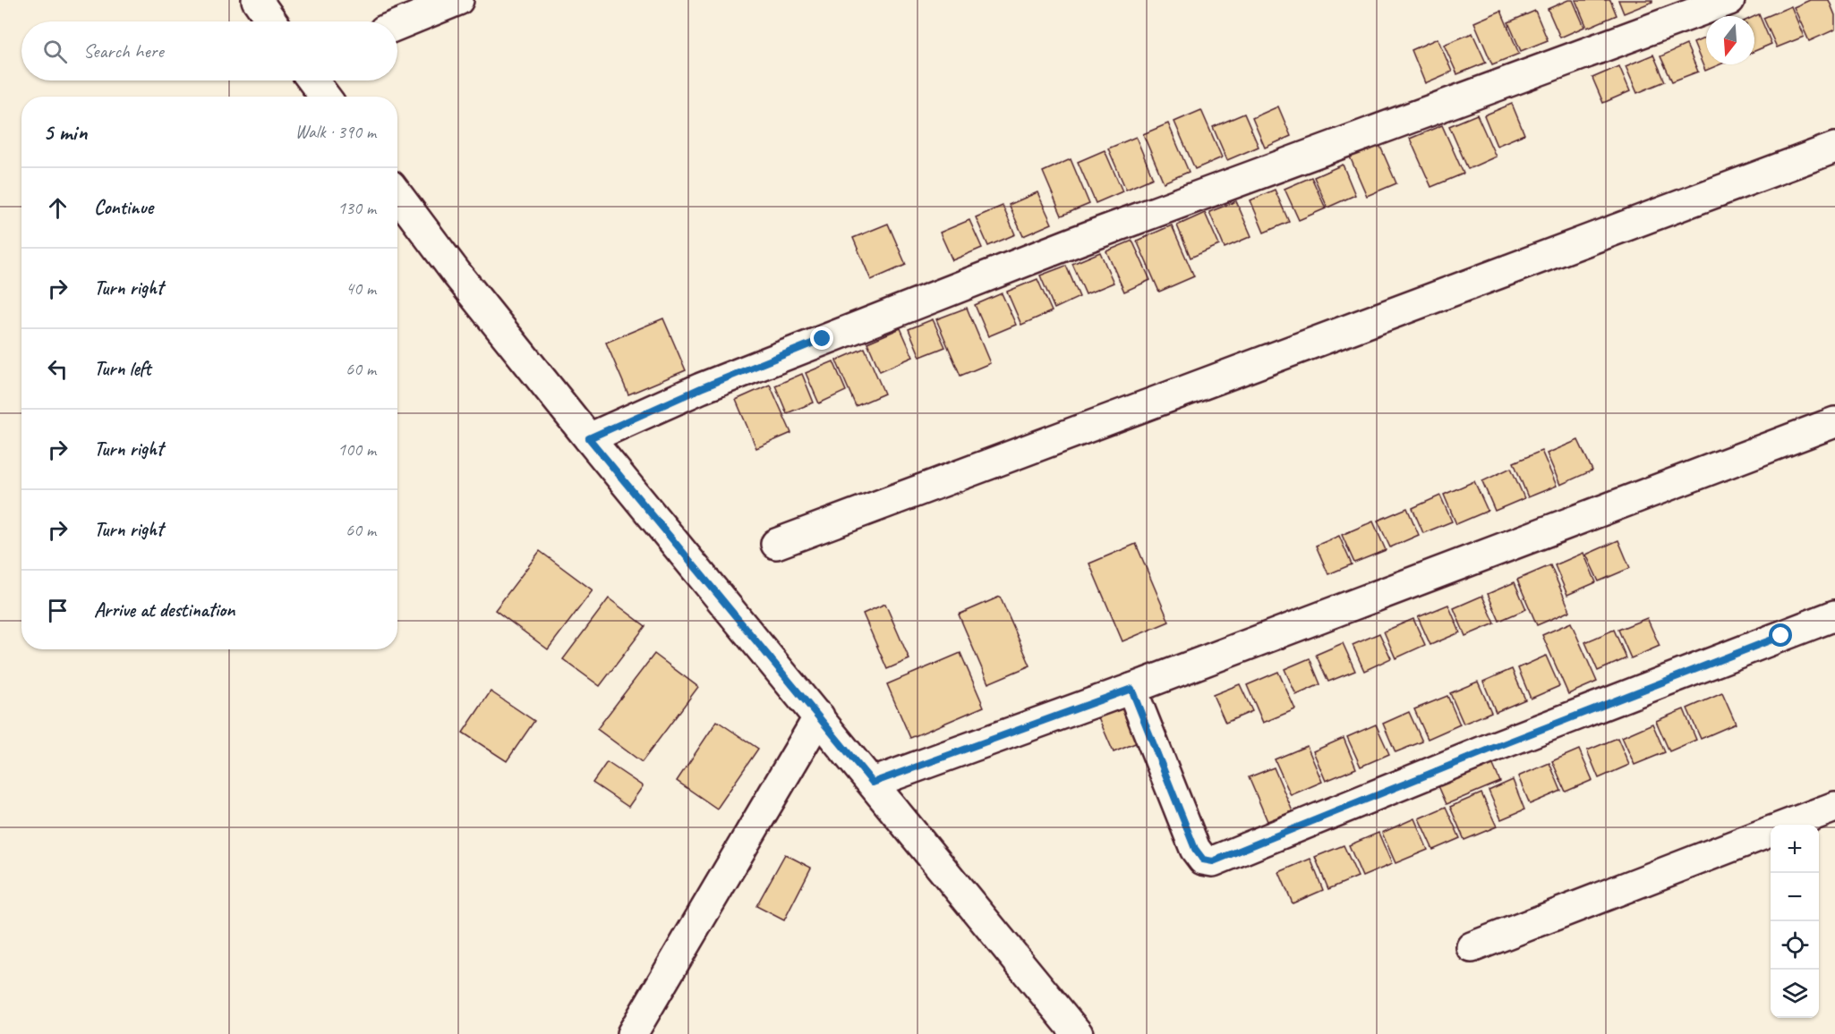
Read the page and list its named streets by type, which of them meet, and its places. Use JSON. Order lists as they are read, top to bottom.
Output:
{
  "north": "bottom",
  "page": {
    "search": "Search here",
    "heading": ["5 min", "Walk · 390 m"],
    "list": [
      ["Continue", "130 m"],
      ["Turn right", "40 m"],
      ["Turn left", "60 m"],
      ["Turn right", "100 m"],
      ["Turn right", "60 m"],
      "Arrive at destination"
    ],
    "map_buttons": ["+", "−"]
  }
}
